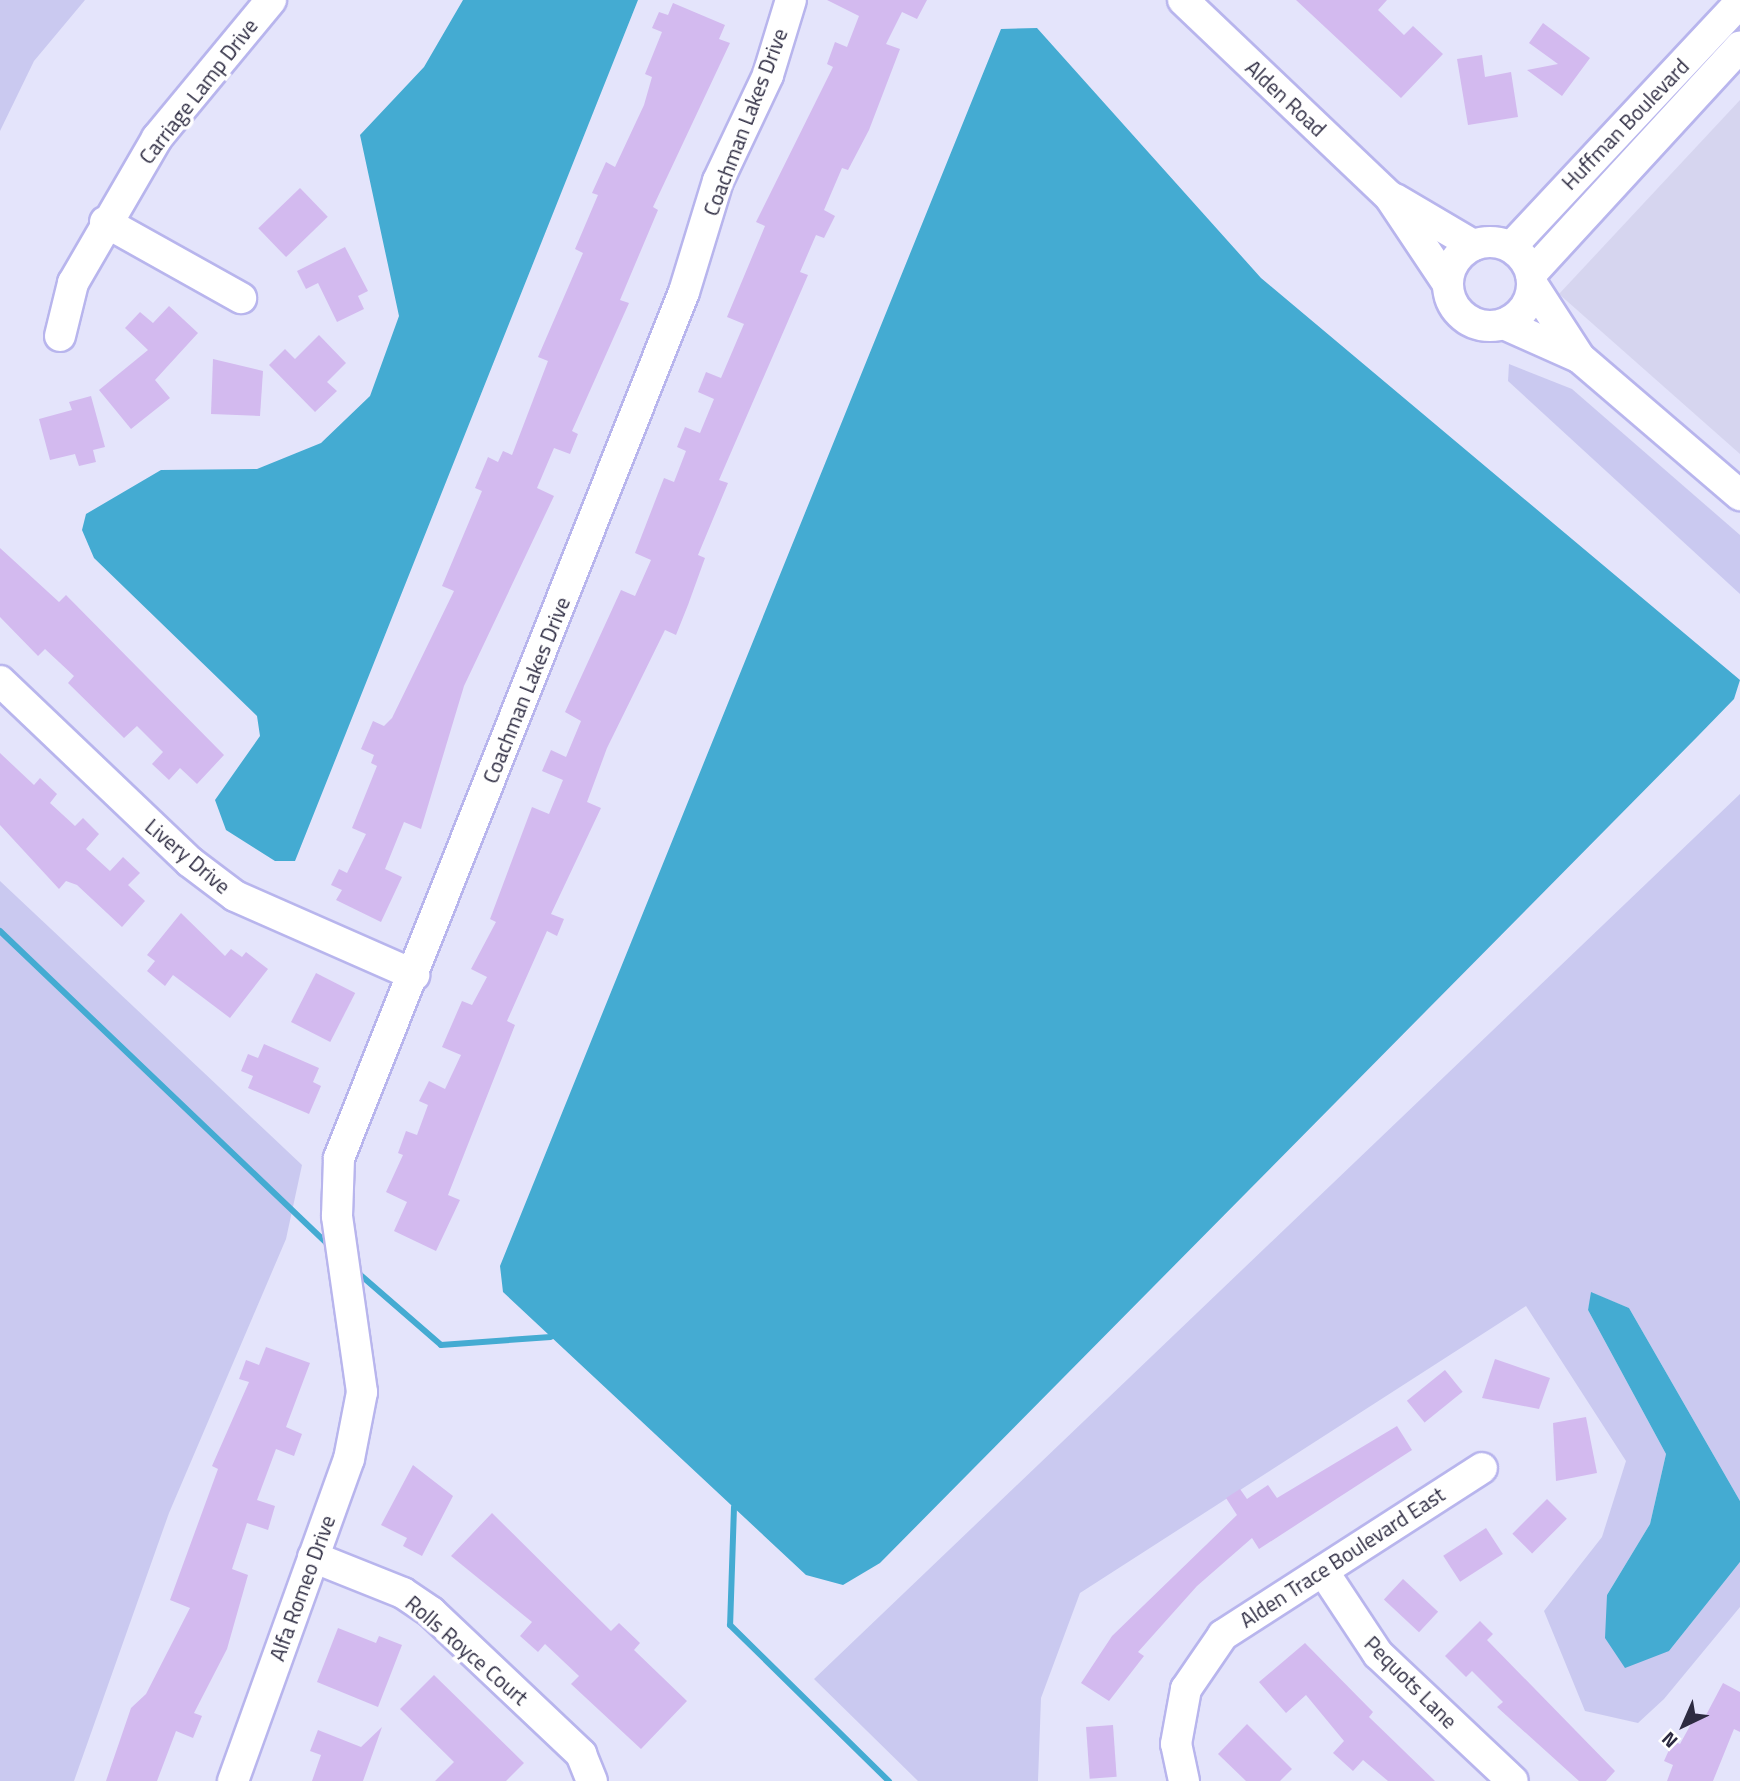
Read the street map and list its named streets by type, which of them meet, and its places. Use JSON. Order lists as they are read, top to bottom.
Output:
{
  "streets": {
    "street": [
      "Carriage Lamp Drive",
      "Alden Road",
      "Coachman Lakes Drive",
      "Huffman Boulevard",
      "Livery Drive",
      "Alden Trace Boulevard East",
      "Alfa Romeo Drive",
      "Rolls Royce Court",
      "Pequots Lane"
    ]
  },
  "crossings": [
    ["Alden Road", "Huffman Boulevard"],
    ["Coachman Lakes Drive", "Livery Drive"],
    ["Coachman Lakes Drive", "Alfa Romeo Drive"],
    ["Alden Trace Boulevard East", "Pequots Lane"],
    ["Alfa Romeo Drive", "Rolls Royce Court"]
  ],
  "north": "bottom left"
}
